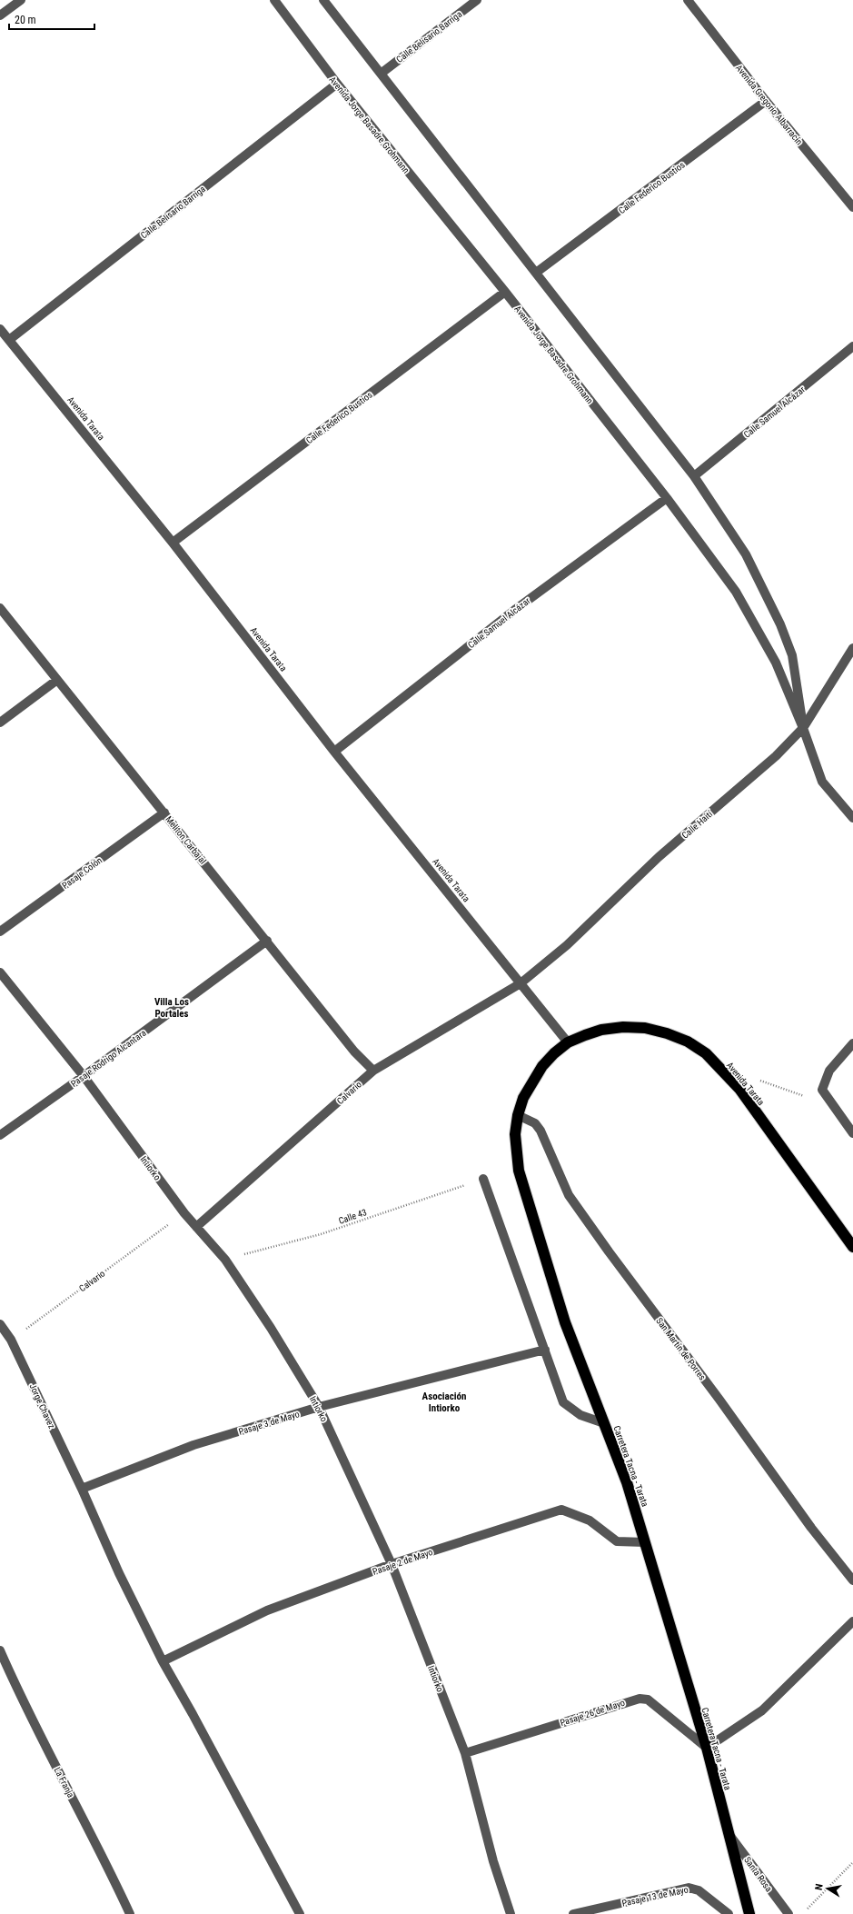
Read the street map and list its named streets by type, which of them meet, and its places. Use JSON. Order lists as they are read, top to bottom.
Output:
{
  "streets": {
    "highway": ["Avenida Tarata", "Carretera Tacna - Tarata"],
    "street": [
      "Calle Belisario Barriga",
      "Avenida Gregorio Albarracín",
      "Avenida Jorge Basadre Grohmann",
      "Calle Federico Bustios",
      "Calle Samuel Alcázar",
      "Calle Haití",
      "Meliton Carbajal",
      "Pasaje Colón",
      "Pasaje Rodrigo Alcantara",
      "Calvario",
      "Intiorko",
      "San Martín de Porres",
      "Jorge Chavez",
      "Pasaje 3 de Mayo",
      "Pasaje 2 de Mayo",
      "Pasaje 26 de Mayo",
      "La Franja",
      "Santa Rosa",
      "Pasaje 13 de Mayo"
    ],
    "path": ["Calle 43"]
  },
  "crossings": [
    ["Calle Belisario Barriga", "Avenida Jorge Basadre Grohmann"],
    ["Calle Belisario Barriga", "Avenida Tarata"],
    ["Avenida Gregorio Albarracín", "Calle Federico Bustios"],
    ["Avenida Jorge Basadre Grohmann", "Calle Federico Bustios"],
    ["Avenida Jorge Basadre Grohmann", "Calle Samuel Alcázar"],
    ["Avenida Jorge Basadre Grohmann", "Calle Haití"],
    ["Calle Federico Bustios", "Avenida Tarata"],
    ["Calle Samuel Alcázar", "Avenida Tarata"],
    ["Avenida Tarata", "Calle Haití"],
    ["Avenida Tarata", "Calvario"],
    ["Avenida Tarata", "Carretera Tacna - Tarata"],
    ["Calle Haití", "Calvario"],
    ["Meliton Carbajal", "Pasaje Colón"],
    ["Meliton Carbajal", "Pasaje Rodrigo Alcantara"],
    ["Meliton Carbajal", "Calvario"],
    ["Pasaje Rodrigo Alcantara", "Intiorko"],
    ["Calvario", "Intiorko"],
    ["Calvario", "Jorge Chavez"],
    ["Intiorko", "Calle 43"],
    ["Intiorko", "Pasaje 3 de Mayo"],
    ["Intiorko", "Pasaje 2 de Mayo"],
    ["Intiorko", "Pasaje 26 de Mayo"],
    ["San Martín de Porres", "Carretera Tacna - Tarata"],
    ["Jorge Chavez", "Pasaje 3 de Mayo"],
    ["Jorge Chavez", "Pasaje 2 de Mayo"],
    ["Carretera Tacna - Tarata", "Pasaje 2 de Mayo"],
    ["Carretera Tacna - Tarata", "Pasaje 26 de Mayo"],
    ["Carretera Tacna - Tarata", "Santa Rosa"]
  ],
  "districts": ["Villa Los Portales", "Asociación Intiorko"],
  "scale_bar": "20 m",
  "north": "left"
}
